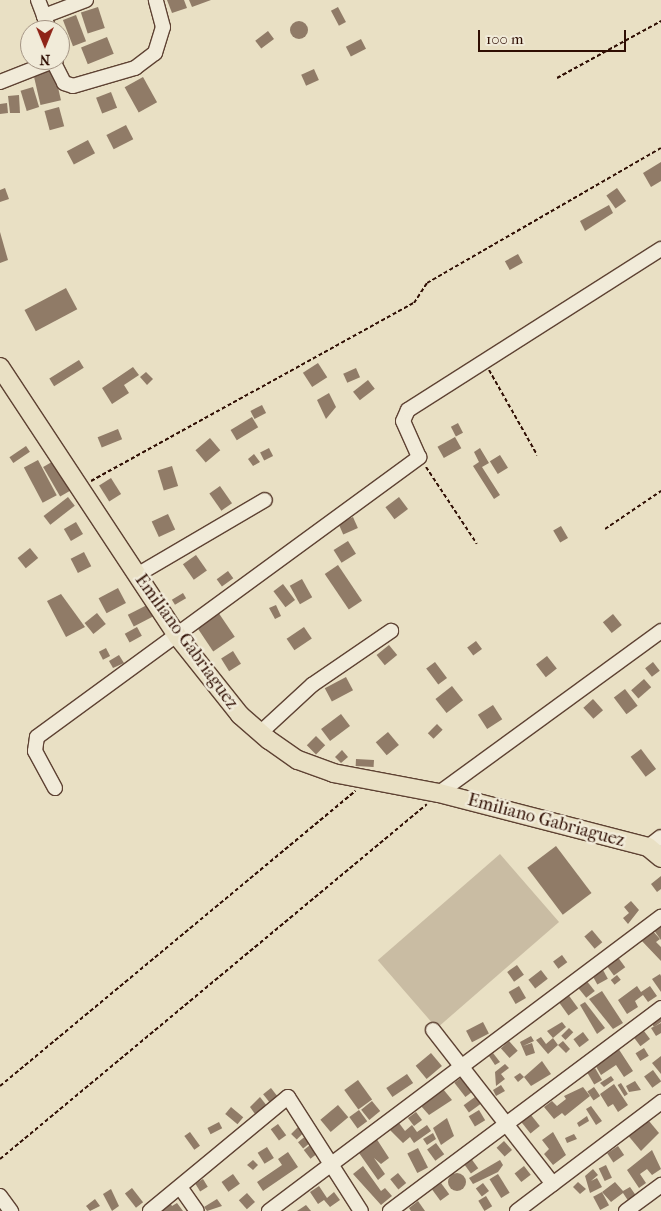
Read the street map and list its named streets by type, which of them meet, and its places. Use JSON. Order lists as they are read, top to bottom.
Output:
{
  "streets": {
    "main road": ["Emiliano Gabriaguez"]
  },
  "scale_bar": "100 m",
  "north": "bottom"
}
